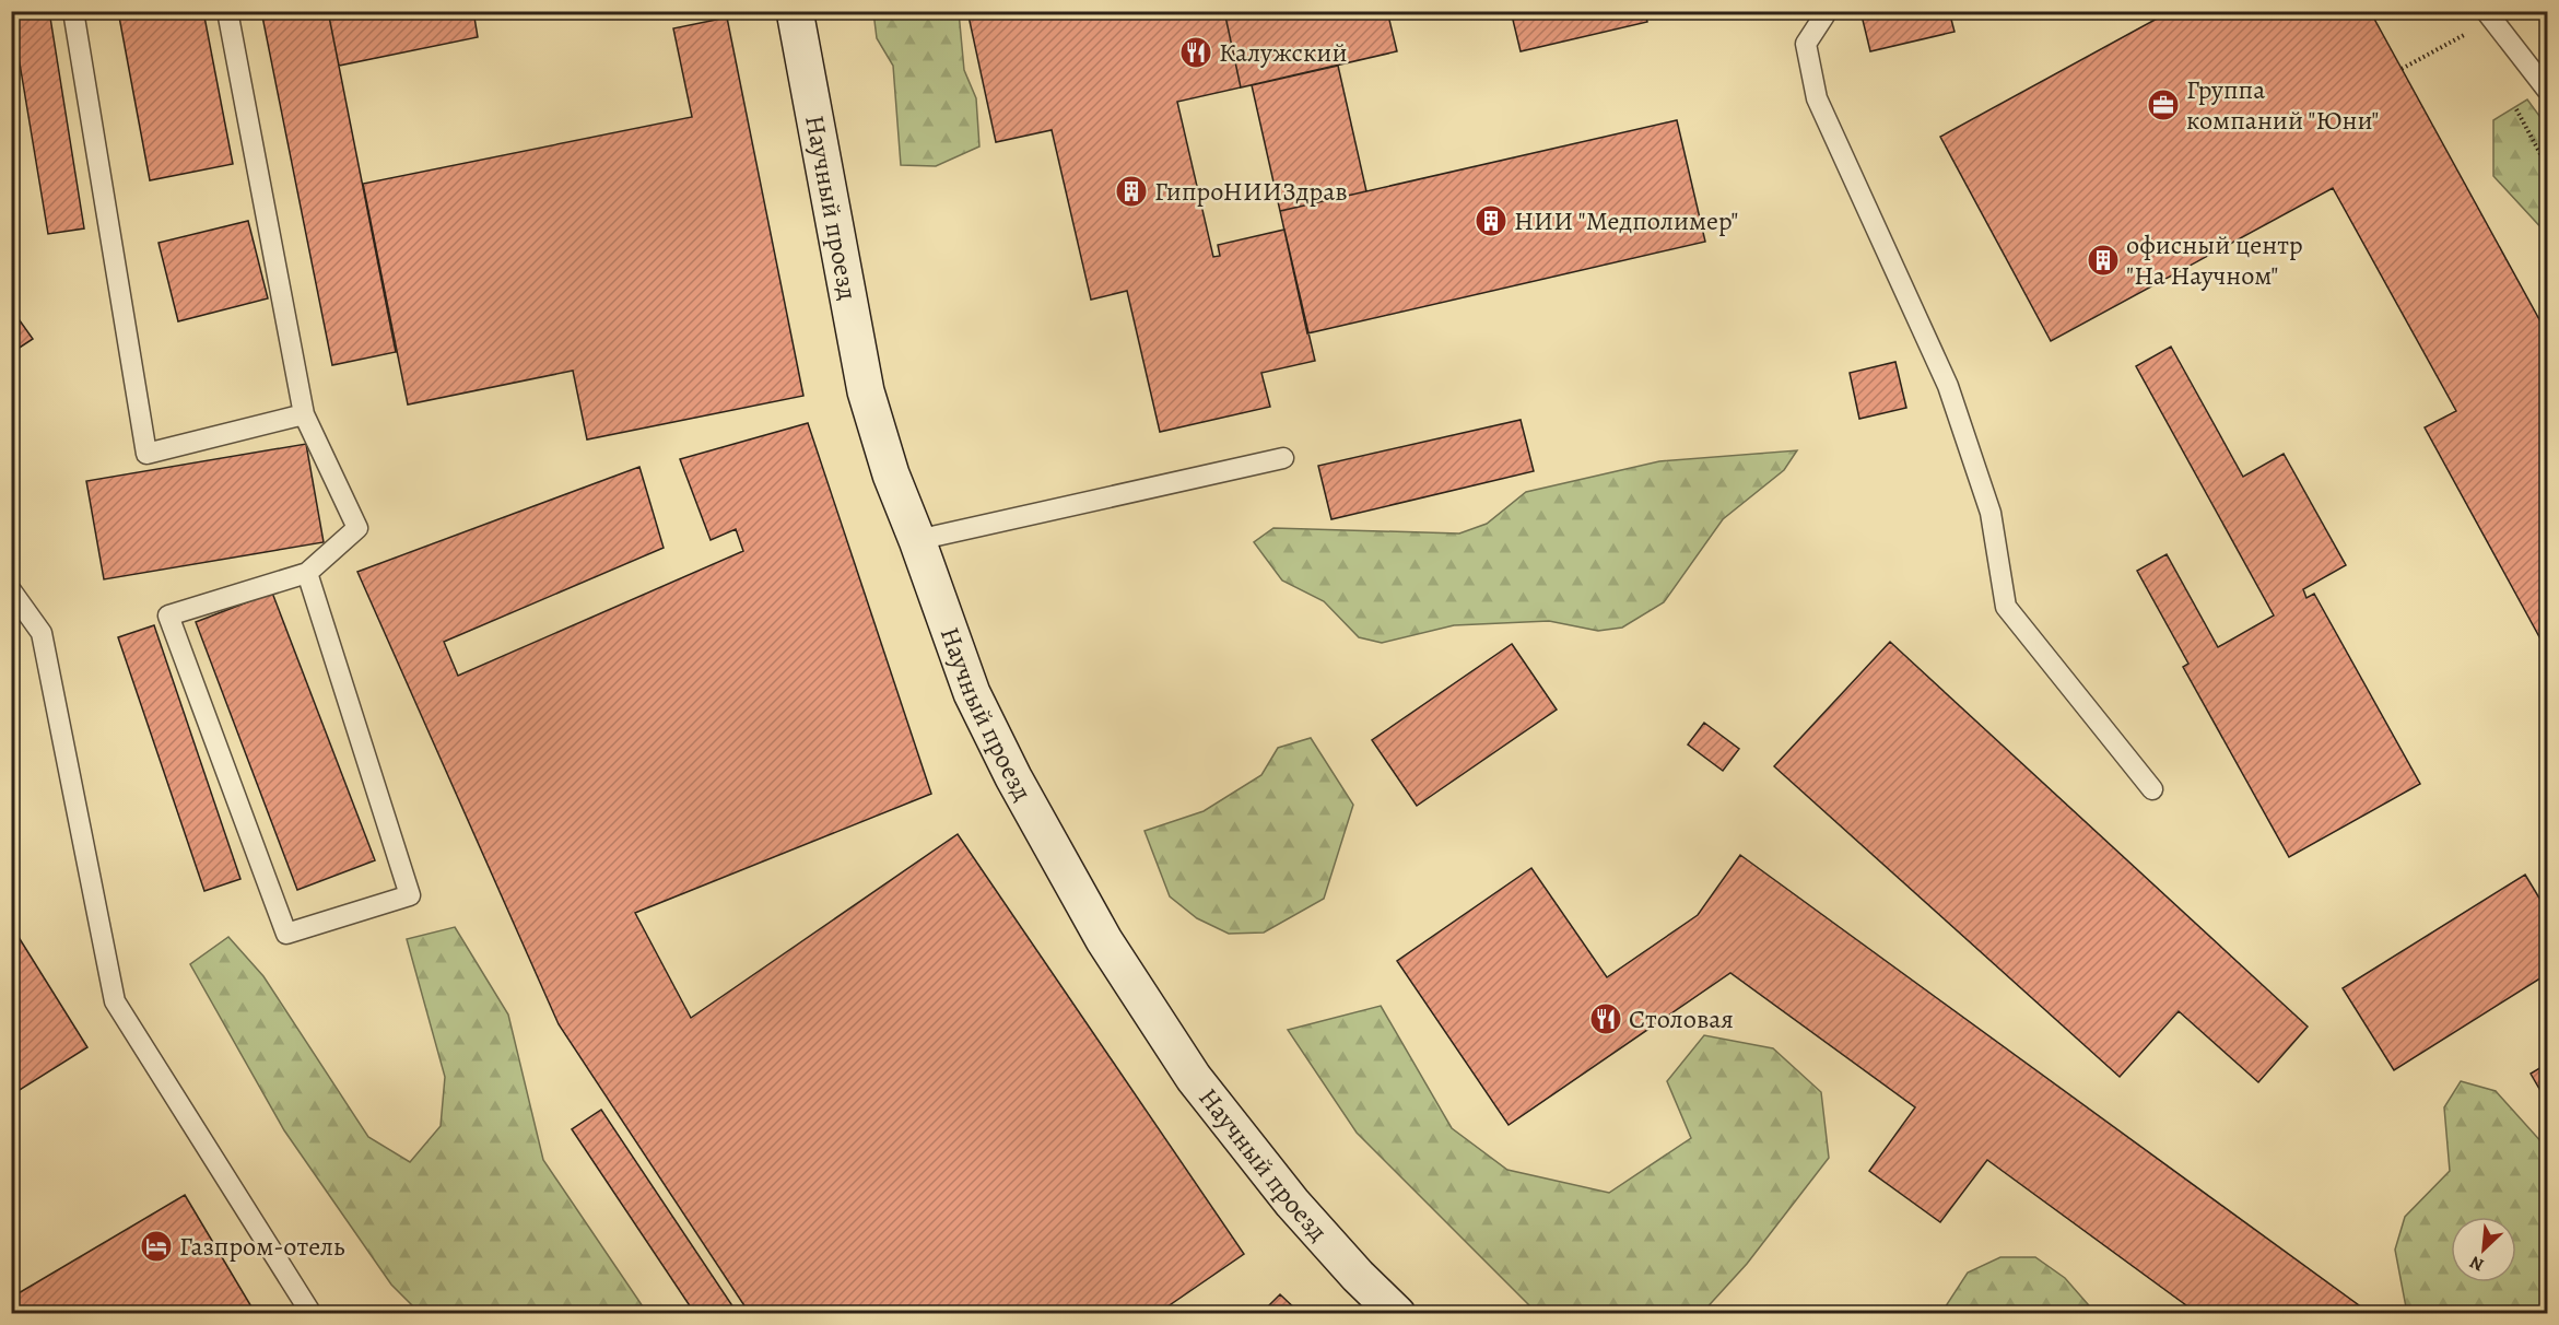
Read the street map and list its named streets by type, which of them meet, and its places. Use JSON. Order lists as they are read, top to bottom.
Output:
{
  "streets": {
    "street": ["Научный проезд"]
  },
  "places": {
    "restaurant": ["Калужский", "Столовая"],
    "office": ["Группа компаний \"Юни\""],
    "building": ["ГипроНИИЗдрав", "НИИ \"Медполимер\"", "офисный центр \"На Научном\""],
    "hotel": ["Газпром-отель"]
  },
  "north": "bottom left"
}
